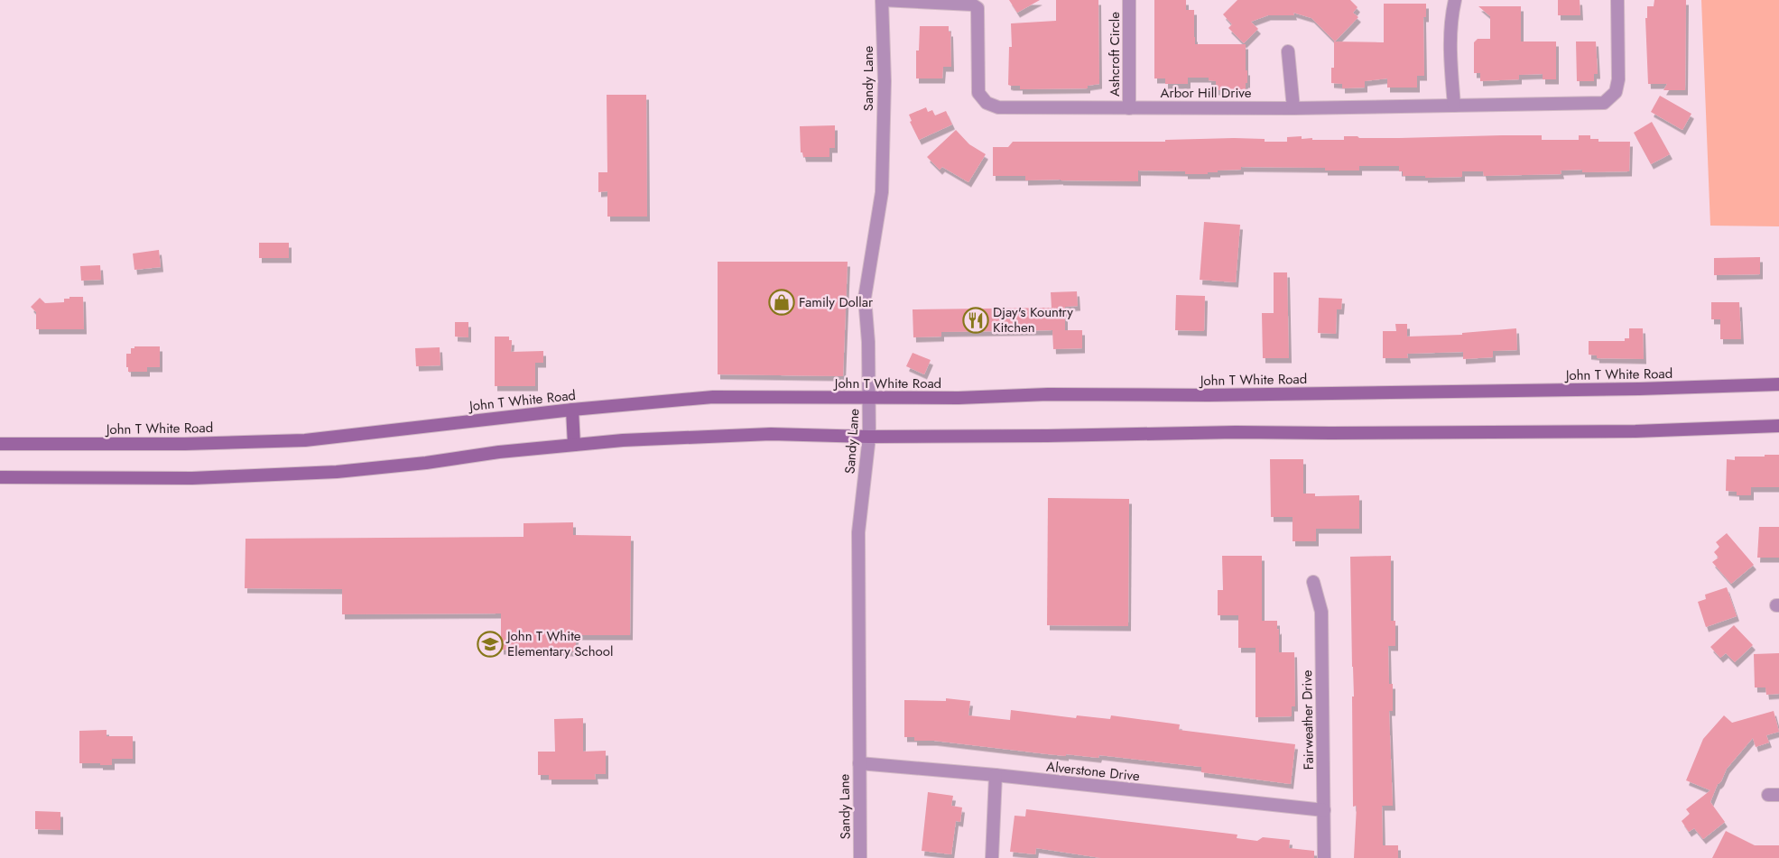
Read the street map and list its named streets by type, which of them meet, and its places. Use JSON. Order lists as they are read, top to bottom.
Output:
{
  "streets": {
    "main road": ["John T White Road"],
    "street": [
      "Ashcroft Circle",
      "Sandy Lane",
      "Arbor Hill Drive",
      "Fairweather Drive",
      "Alverstone Drive"
    ]
  },
  "crossings": [
    ["Ashcroft Circle", "Arbor Hill Drive"],
    ["Sandy Lane", "Arbor Hill Drive"],
    ["Sandy Lane", "John T White Road"],
    ["Sandy Lane", "Alverstone Drive"],
    ["Fairweather Drive", "Alverstone Drive"]
  ],
  "places": {
    "shop": ["Family Dollar"],
    "restaurant": ["Djay's Kountry Kitchen"],
    "school or university": ["John T White Elementary School"]
  }
}
